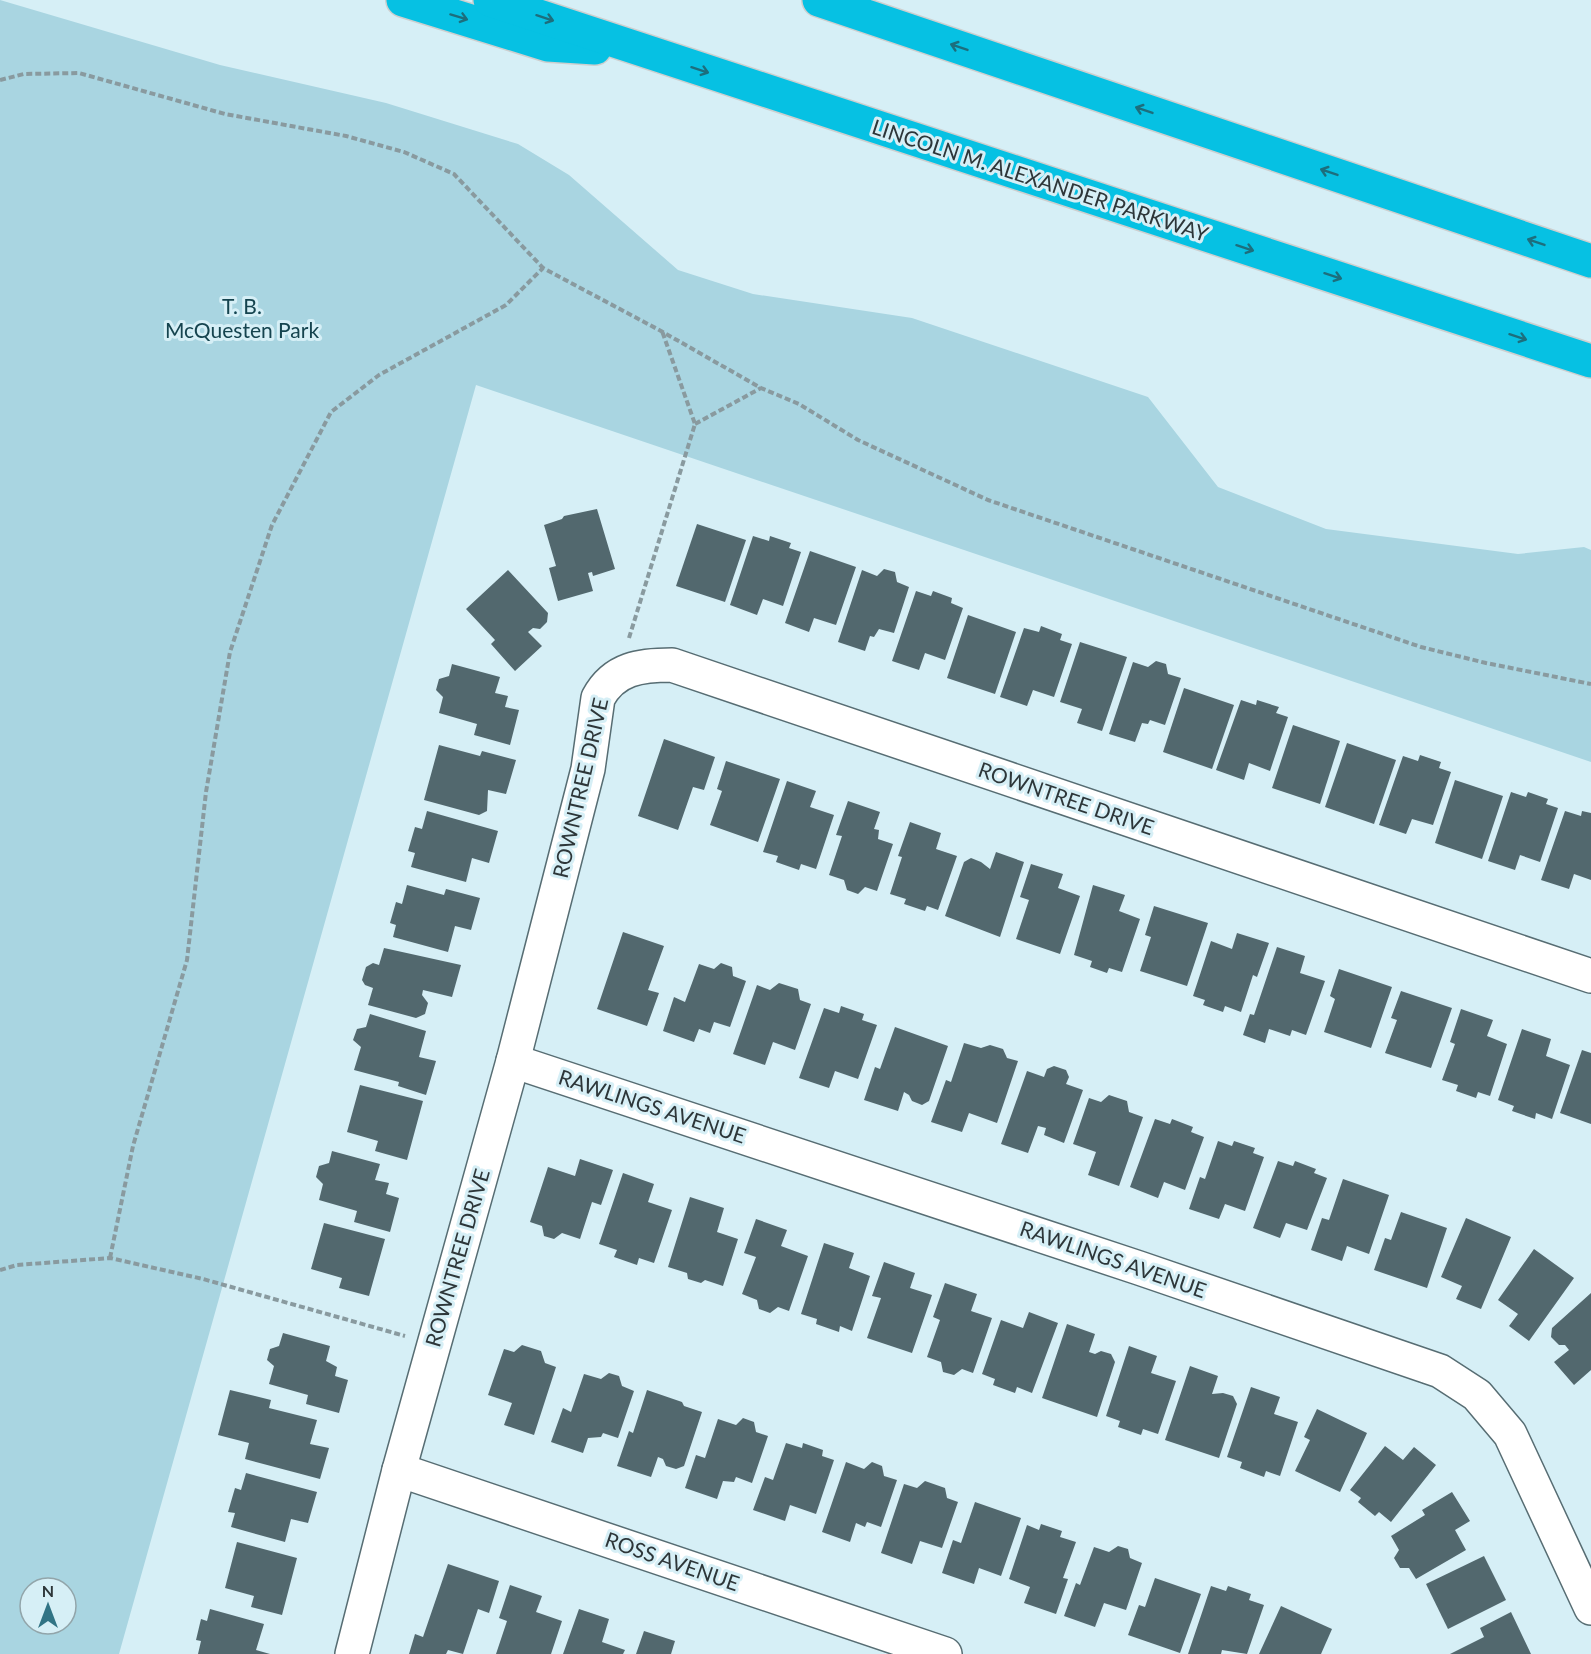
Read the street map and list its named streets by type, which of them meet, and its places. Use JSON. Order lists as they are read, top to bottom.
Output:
{
  "streets": {
    "highway": ["LINCOLN M. ALEXANDER PARKWAY"],
    "street": ["ROWNTREE DRIVE", "RAWLINGS AVENUE", "ROSS AVENUE"]
  },
  "crossings": [
    ["ROWNTREE DRIVE", "RAWLINGS AVENUE"],
    ["ROWNTREE DRIVE", "ROSS AVENUE"]
  ],
  "parks": ["T. B. McQuesten Park"],
  "north": "top"
}
